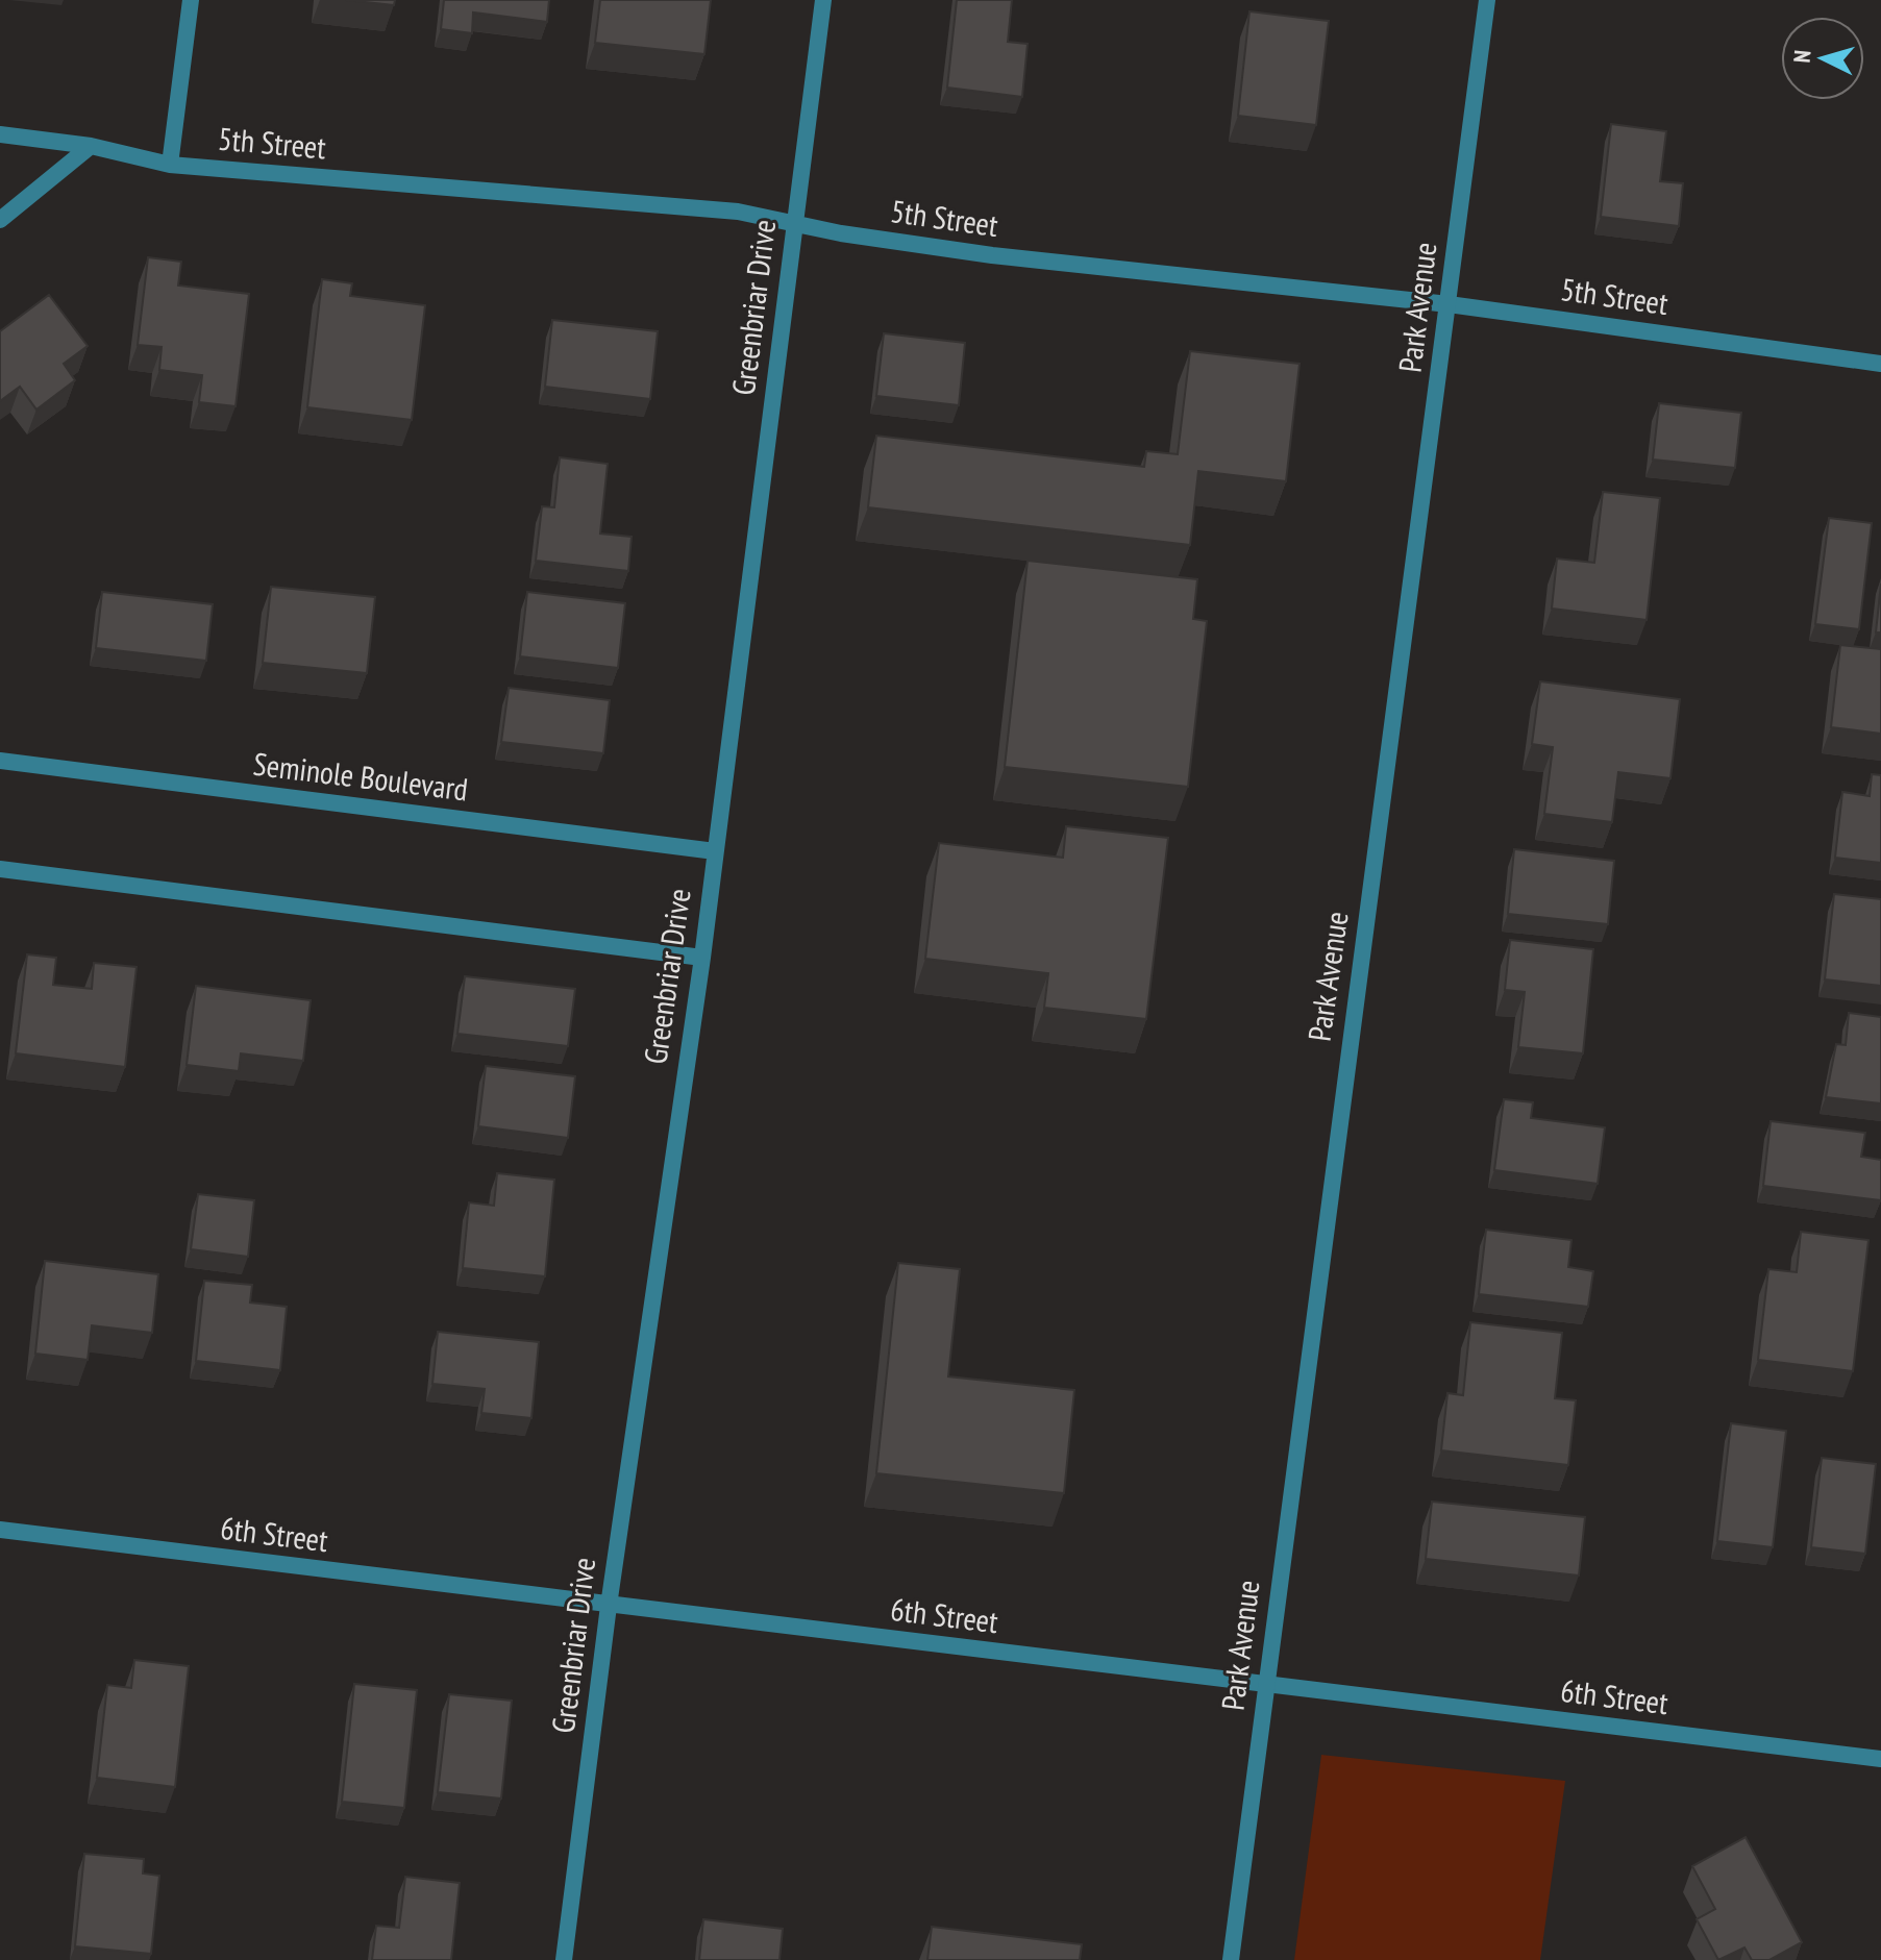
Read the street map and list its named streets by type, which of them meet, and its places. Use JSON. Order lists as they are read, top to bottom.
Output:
{
  "streets": {
    "street": [
      "5th Street",
      "Greenbriar Drive",
      "Park Avenue",
      "Seminole Boulevard",
      "6th Street"
    ]
  },
  "crossings": [
    ["5th Street", "Greenbriar Drive"],
    ["5th Street", "Park Avenue"],
    ["Greenbriar Drive", "Seminole Boulevard"],
    ["Greenbriar Drive", "6th Street"],
    ["Park Avenue", "6th Street"]
  ],
  "north": "left"
}
